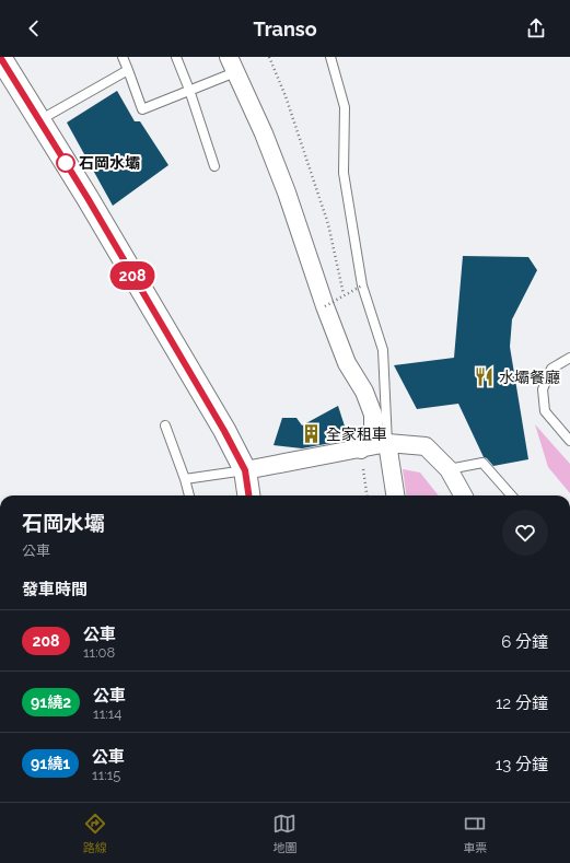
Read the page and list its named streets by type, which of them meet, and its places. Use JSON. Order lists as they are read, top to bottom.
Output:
{
  "places": {
    "other": ["石岡水壩"],
    "restaurant": ["水壩餐廳"],
    "building": ["全家租車"]
  },
  "lines": ["bus line 208"],
  "page": {
    "header": "Transo",
    "on_map": "208",
    "heading": [
      ["石岡水壩", "公車"],
      "發車時間"
    ],
    "list": [
      {
        "mark": "208",
        "name": "公車",
        "note": "11:08",
        "value": "6 分鐘"
      },
      {
        "mark": "91繞2",
        "name": "公車",
        "note": "11:14",
        "value": "12 分鐘"
      },
      {
        "mark": "91繞1",
        "name": "公車",
        "note": "11:15",
        "value": "13 分鐘"
      }
    ],
    "tabs": ["路線", "地圖", "車票"]
  }
}
